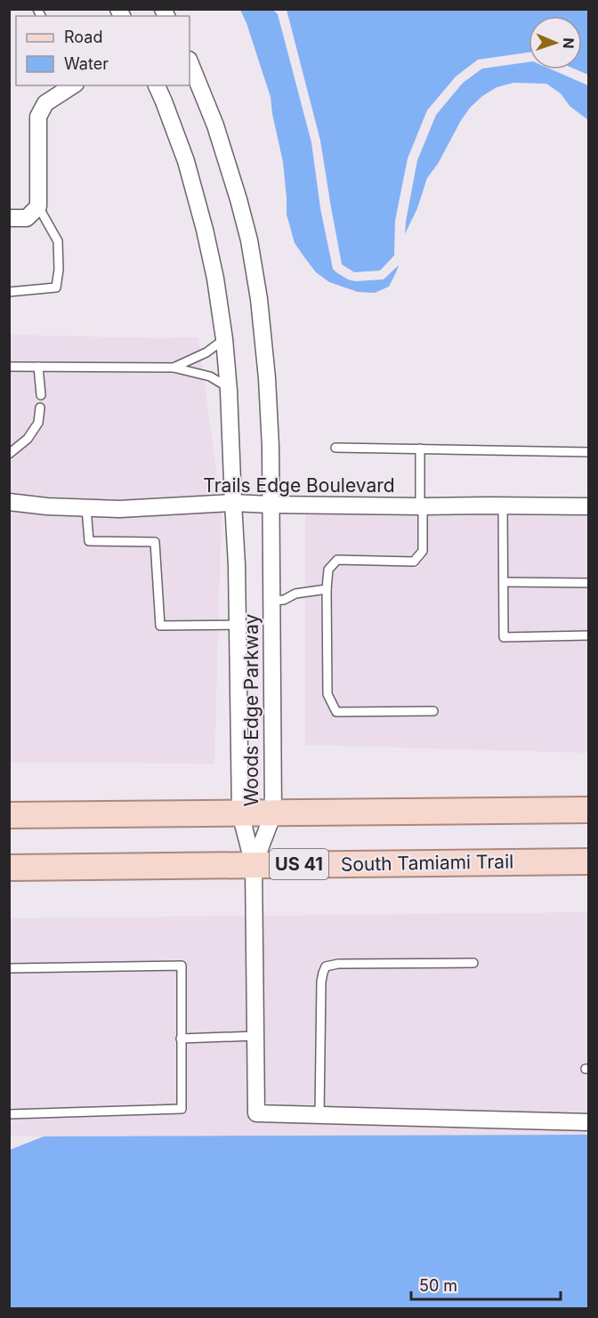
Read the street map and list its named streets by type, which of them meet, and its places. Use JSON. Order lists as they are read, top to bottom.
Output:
{
  "streets": {
    "main road": ["South Tamiami Trail", "US 41"],
    "street": ["Trails Edge Boulevard", "Woods Edge Parkway"]
  },
  "crossings": [
    ["Trails Edge Boulevard", "Woods Edge Parkway"],
    ["Woods Edge Parkway", "South Tamiami Trail"]
  ],
  "legend": ["Road", "Water"],
  "scale_bar": "50 m",
  "north": "right"
}
